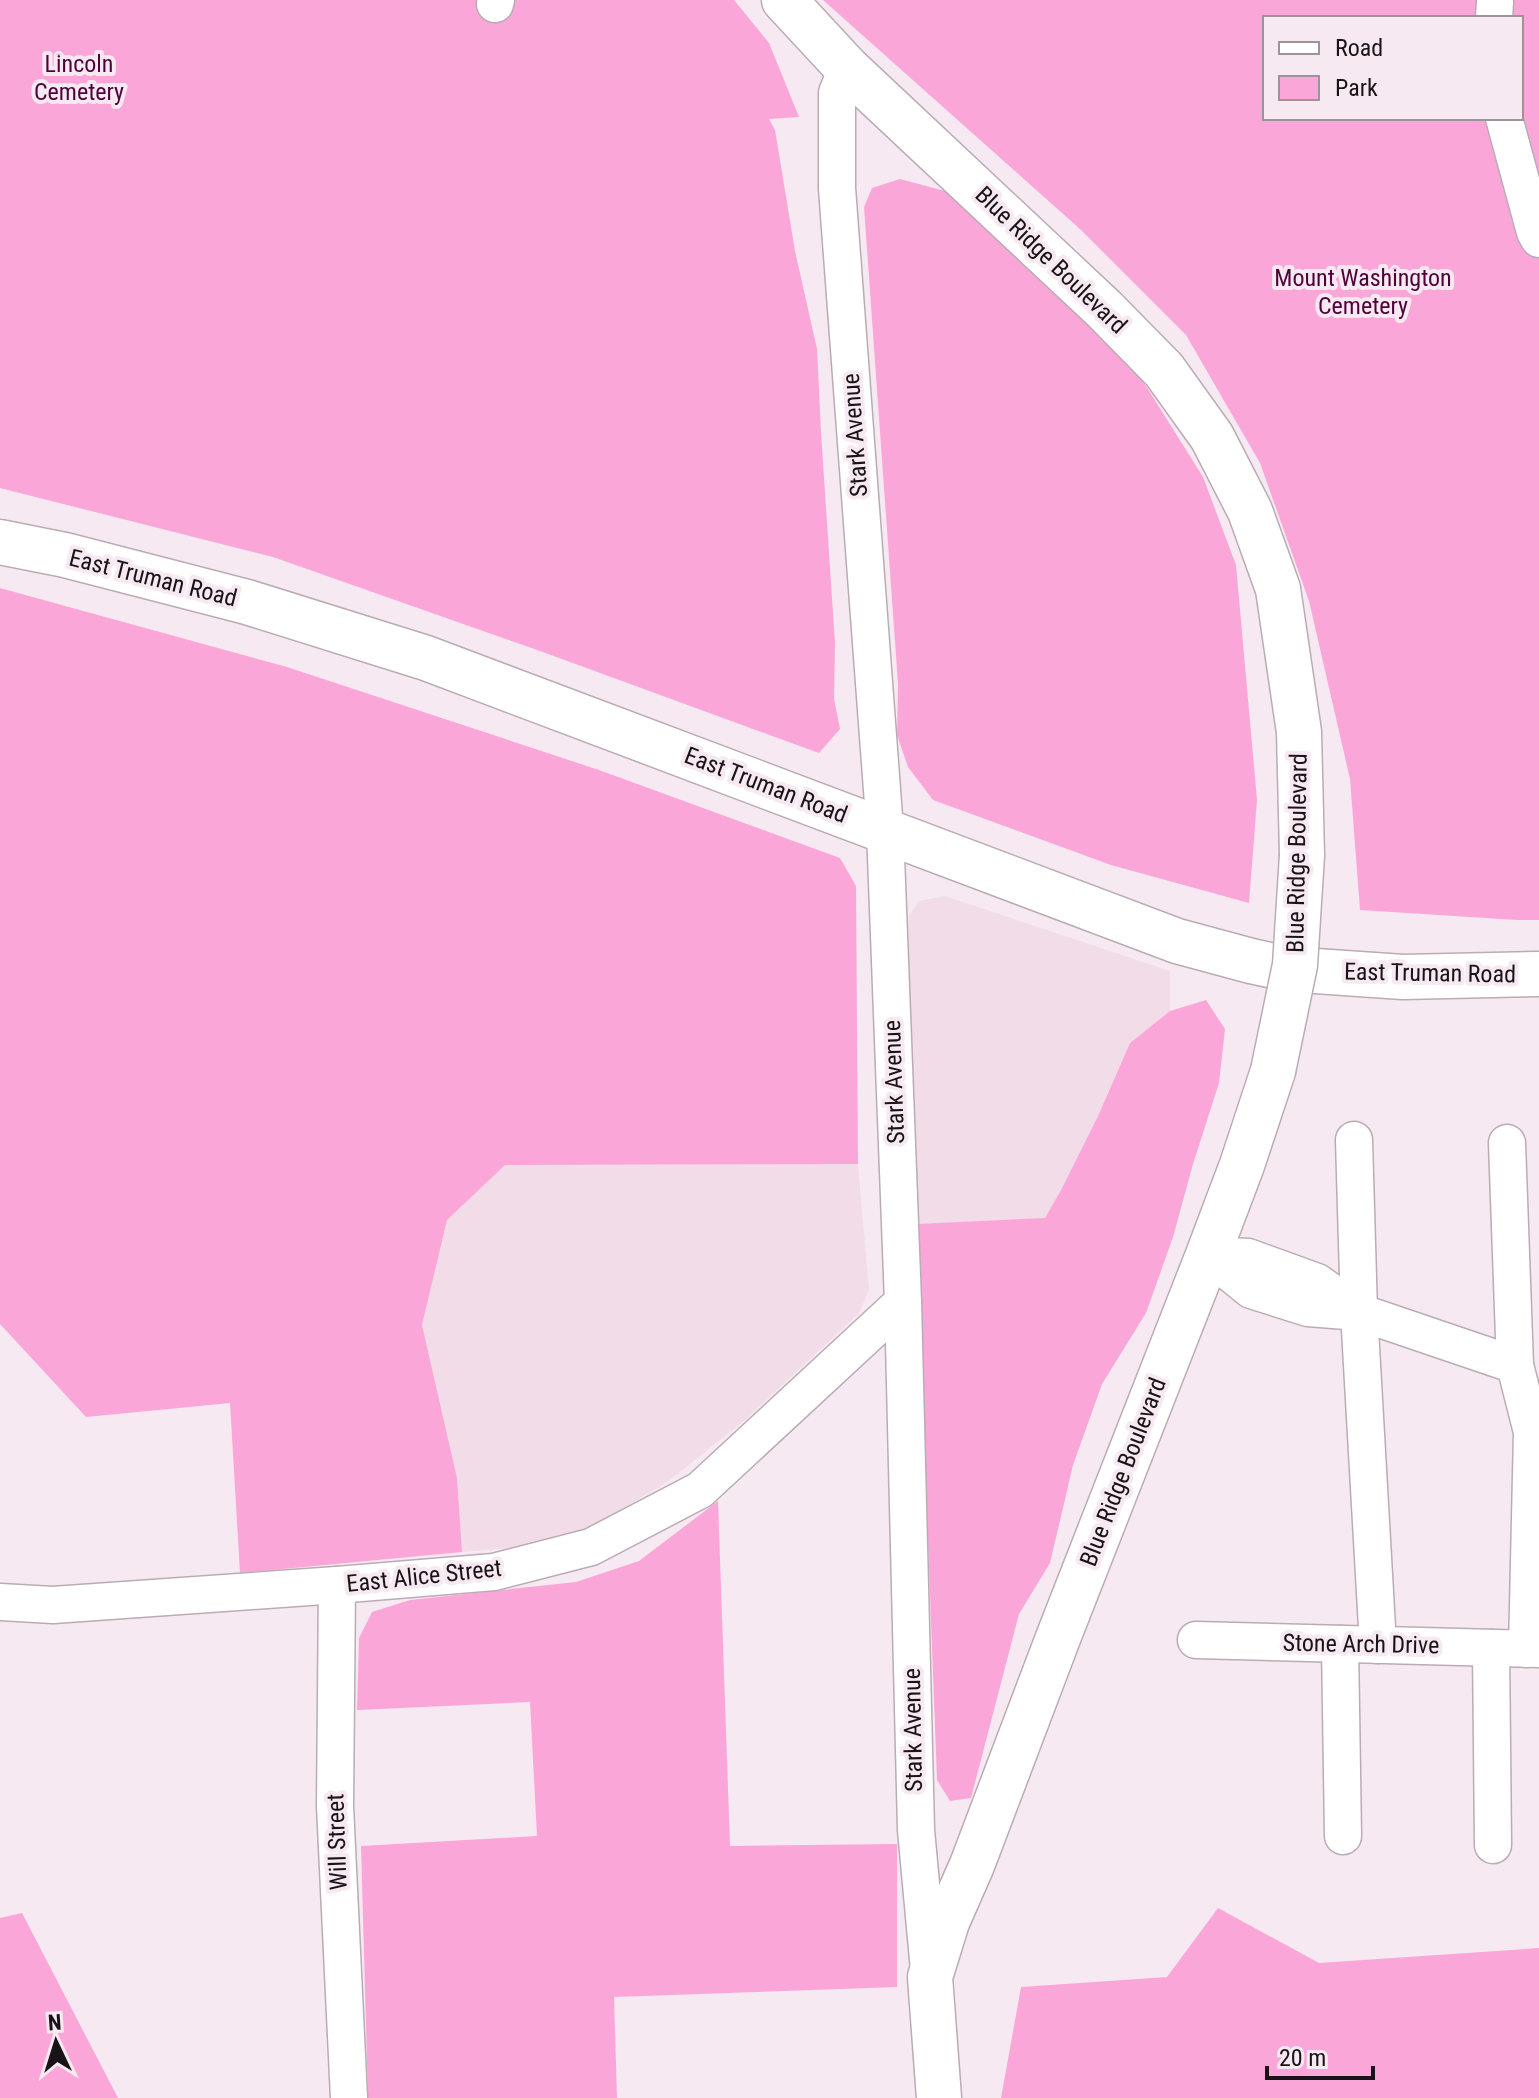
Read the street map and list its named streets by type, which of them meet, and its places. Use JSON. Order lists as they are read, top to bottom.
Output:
{
  "streets": {
    "main road": ["Blue Ridge Boulevard", "Stark Avenue", "East Truman Road"],
    "street": ["East Alice Street", "Stone Arch Drive", "Will Street"]
  },
  "crossings": [
    ["Blue Ridge Boulevard", "Stark Avenue"],
    ["Stark Avenue", "East Truman Road"],
    ["Stark Avenue", "East Alice Street"],
    ["East Alice Street", "Will Street"]
  ],
  "parks": ["Lincoln Cemetery", "Mount Washington Cemetery"],
  "legend": ["Road", "Park"],
  "scale_bar": "20 m",
  "north": "top"
}
